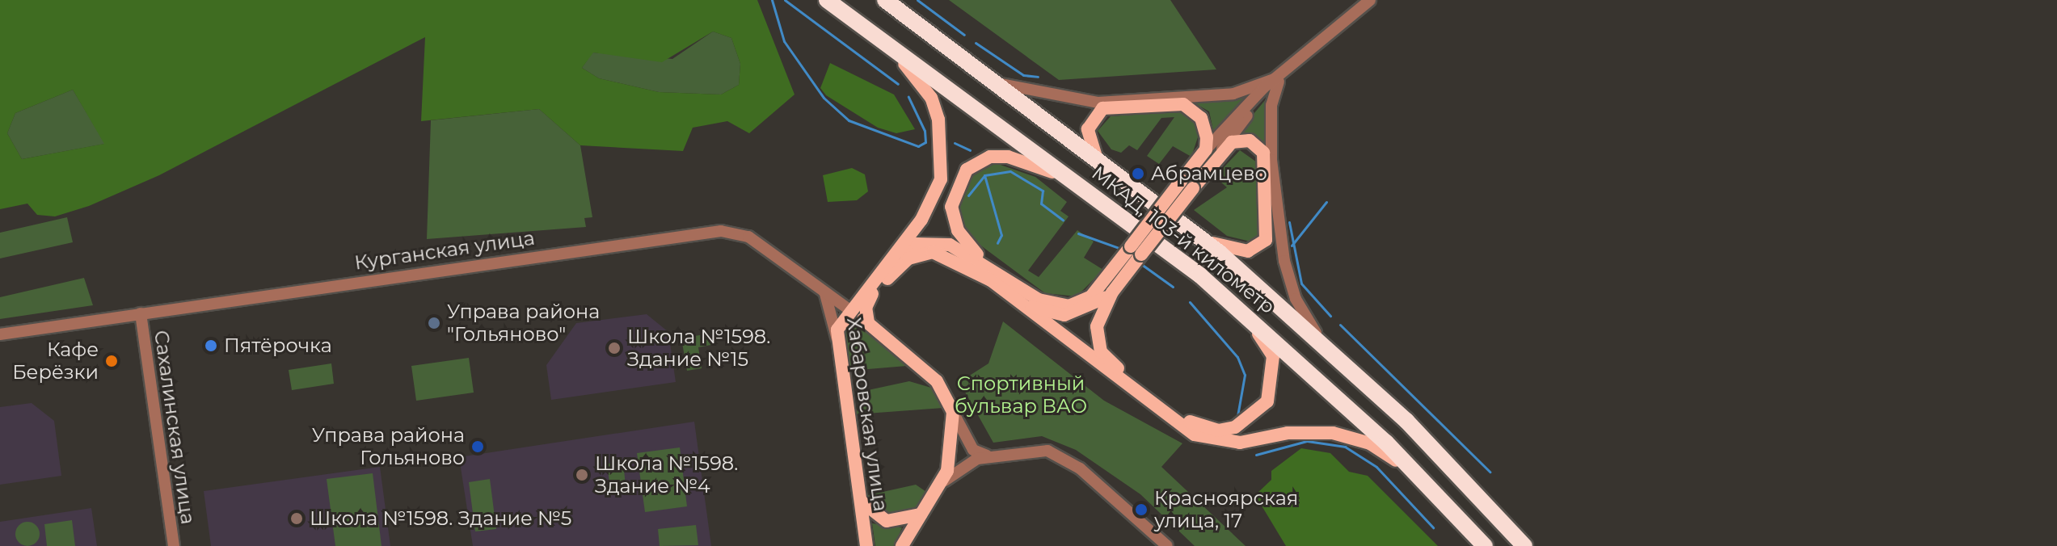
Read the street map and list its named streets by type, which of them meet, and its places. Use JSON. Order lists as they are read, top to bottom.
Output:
{
  "streets": {
    "highway": ["МКАД, 103-й километр"],
    "main road": ["Курганская улица", "Хабаровская улица"],
    "street": ["Сахалинская улица"]
  },
  "crossings": [
    ["Курганская улица", "Хабаровская улица"],
    ["Курганская улица", "Сахалинская улица"]
  ],
  "parks": ["Спортивный бульвар ВАО"],
  "places": [
    "Абрамцево",
    "Управа района \"Гольяново\"",
    "Пятёрочка",
    "Школа №1598. Здание №15",
    "Кафе Берёзки",
    "Управа района Гольяново",
    "Школа №1598. Здание №4",
    "Красноярская улица, 17",
    "Школа №1598. Здание №5"
  ]
}
